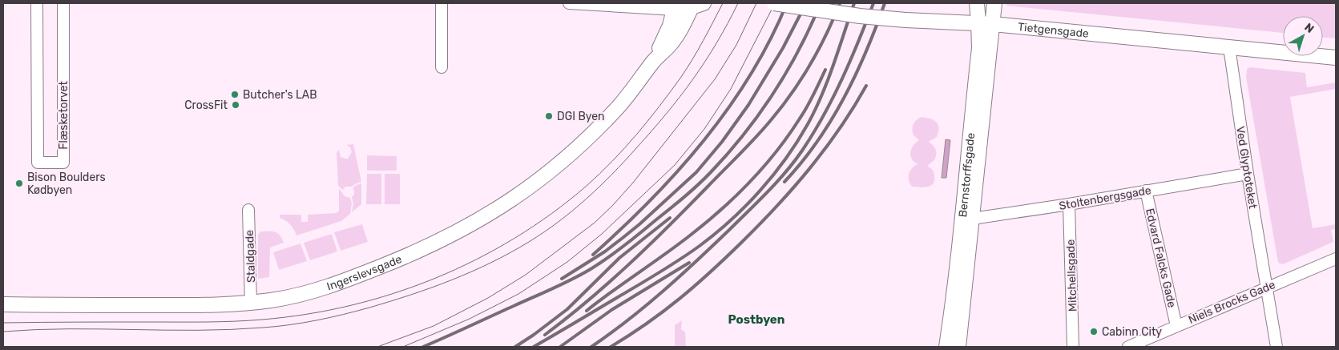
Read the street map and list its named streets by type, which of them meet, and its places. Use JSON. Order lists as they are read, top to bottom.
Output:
{
  "streets": {
    "street": [
      "Tietgensgade",
      "Flæsketorvet",
      "Ved Glyptoteket",
      "Bernstorffsgade",
      "Stoltenbergsgade",
      "Staldgade",
      "Edvard Falcks Gade",
      "Ingerslevsgade",
      "Mitchellsgade",
      "Niels Brocks Gade"
    ]
  },
  "crossings": [
    ["Tietgensgade", "Ved Glyptoteket"],
    ["Tietgensgade", "Bernstorffsgade"],
    ["Ved Glyptoteket", "Stoltenbergsgade"],
    ["Ved Glyptoteket", "Niels Brocks Gade"],
    ["Bernstorffsgade", "Stoltenbergsgade"],
    ["Stoltenbergsgade", "Edvard Falcks Gade"],
    ["Stoltenbergsgade", "Mitchellsgade"],
    ["Staldgade", "Ingerslevsgade"],
    ["Edvard Falcks Gade", "Niels Brocks Gade"]
  ],
  "districts": ["Postbyen"],
  "places": [
    "Butcher's LAB",
    "CrossFit",
    "DGI Byen",
    "Bison Boulders Kødbyen",
    "Cabinn City"
  ],
  "north": "top right"
}
